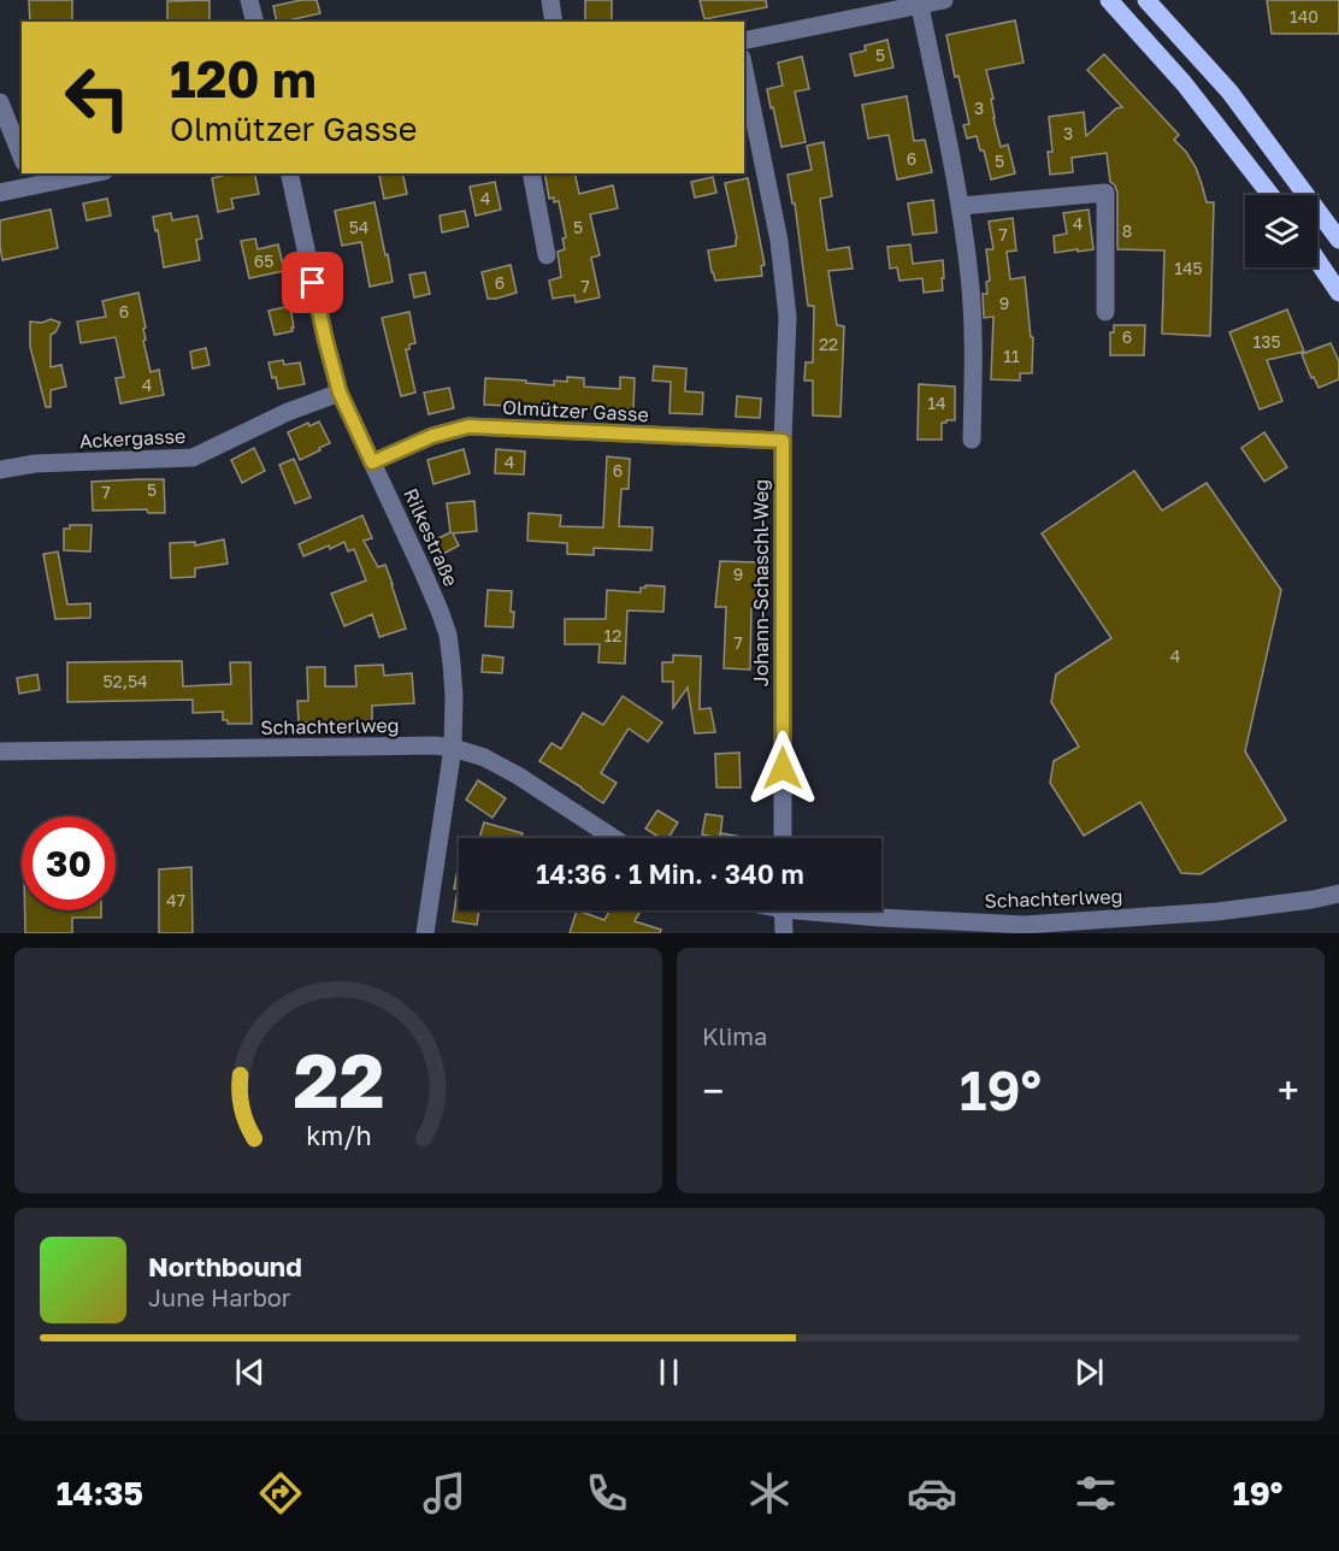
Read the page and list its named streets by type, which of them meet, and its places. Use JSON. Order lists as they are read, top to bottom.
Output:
{
  "streets": {
    "street": [
      "Olmützer Gasse",
      "Ackergasse",
      "Rilkestraße",
      "Johann-Schaschl-Weg",
      "Schachterlweg"
    ]
  },
  "crossings": [
    ["Olmützer Gasse", "Rilkestraße"],
    ["Olmützer Gasse", "Johann-Schaschl-Weg"],
    ["Ackergasse", "Rilkestraße"],
    ["Rilkestraße", "Schachterlweg"]
  ],
  "house_numbers": [
    "140",
    "5",
    "3",
    "3",
    "6",
    "5",
    "4",
    "4",
    "54",
    "5",
    "8",
    "7",
    "65",
    "145",
    "6",
    "7",
    "9",
    "6",
    "6",
    "135",
    "22",
    "11",
    "4",
    "14",
    "4",
    "6",
    "5",
    "7",
    "9",
    "12",
    "7",
    "4",
    "52,54",
    "47"
  ],
  "page": {
    "turn": ["120 m", "Olmützer Gasse"],
    "limit": "30",
    "trip": "14:36 · 1 Min. · 340 m",
    "tile": "Klima",
    "heat": ["−", "19°", "+"],
    "song": ["Northbound", "June Harbor"],
    "tabs": ["14:35", "19°"],
    "gauge": ["22", "km/h"]
  }
}
